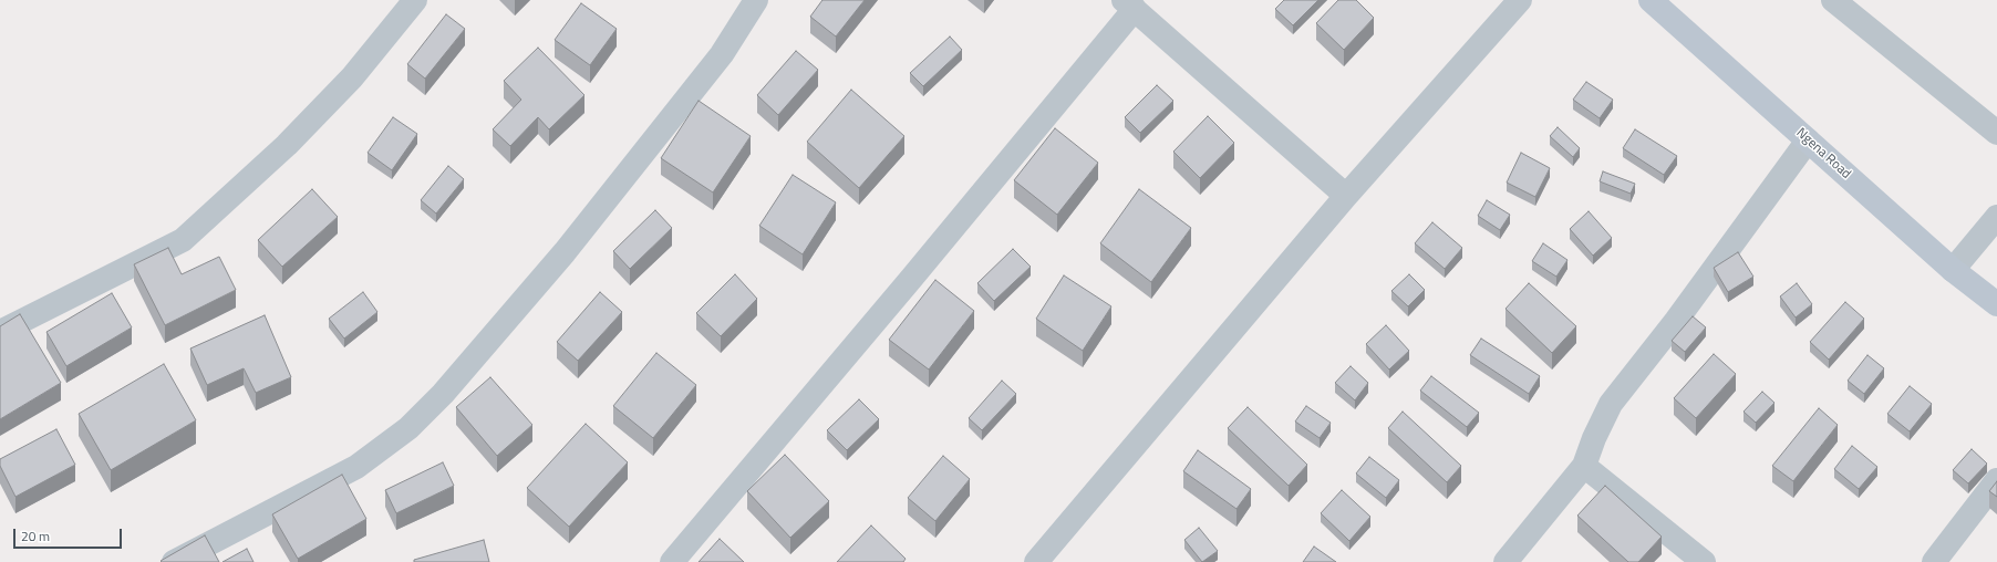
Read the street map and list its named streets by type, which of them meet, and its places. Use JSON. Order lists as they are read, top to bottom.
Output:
{
  "streets": {
    "street": ["Ngena Road"]
  },
  "scale_bar": "20 m"
}
